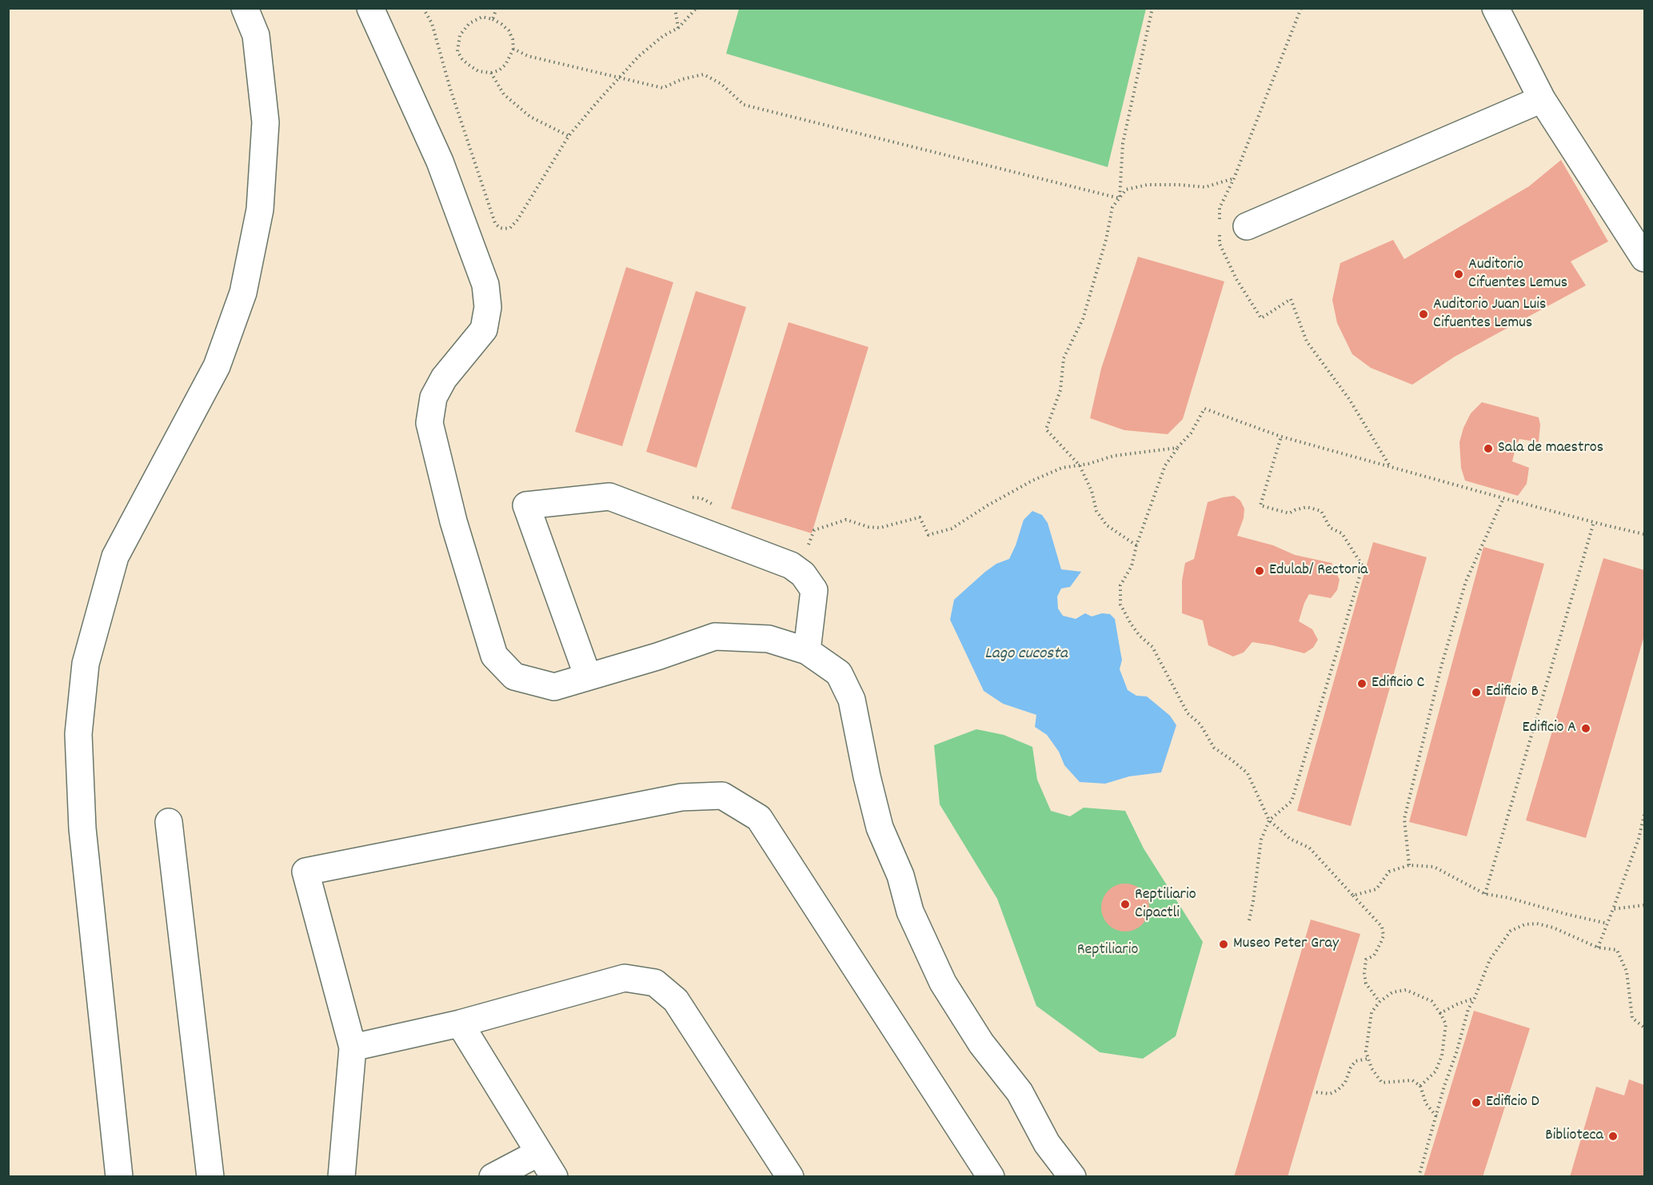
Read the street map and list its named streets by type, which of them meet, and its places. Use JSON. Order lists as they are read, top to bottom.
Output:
{
  "water": ["Lago cucosta"],
  "parks": ["Reptiliario"],
  "places": [
    "Auditorio Cifuentes Lemus",
    "Auditorio Juan Luis Cifuentes Lemus",
    "Sala de maestros",
    "Edulab/ Rectoria",
    "Edificio C",
    "Edificio B",
    "Edificio A",
    "Reptiliario Cipactli",
    "Museo Peter Gray",
    "Edificio D",
    "Biblioteca"
  ]
}
